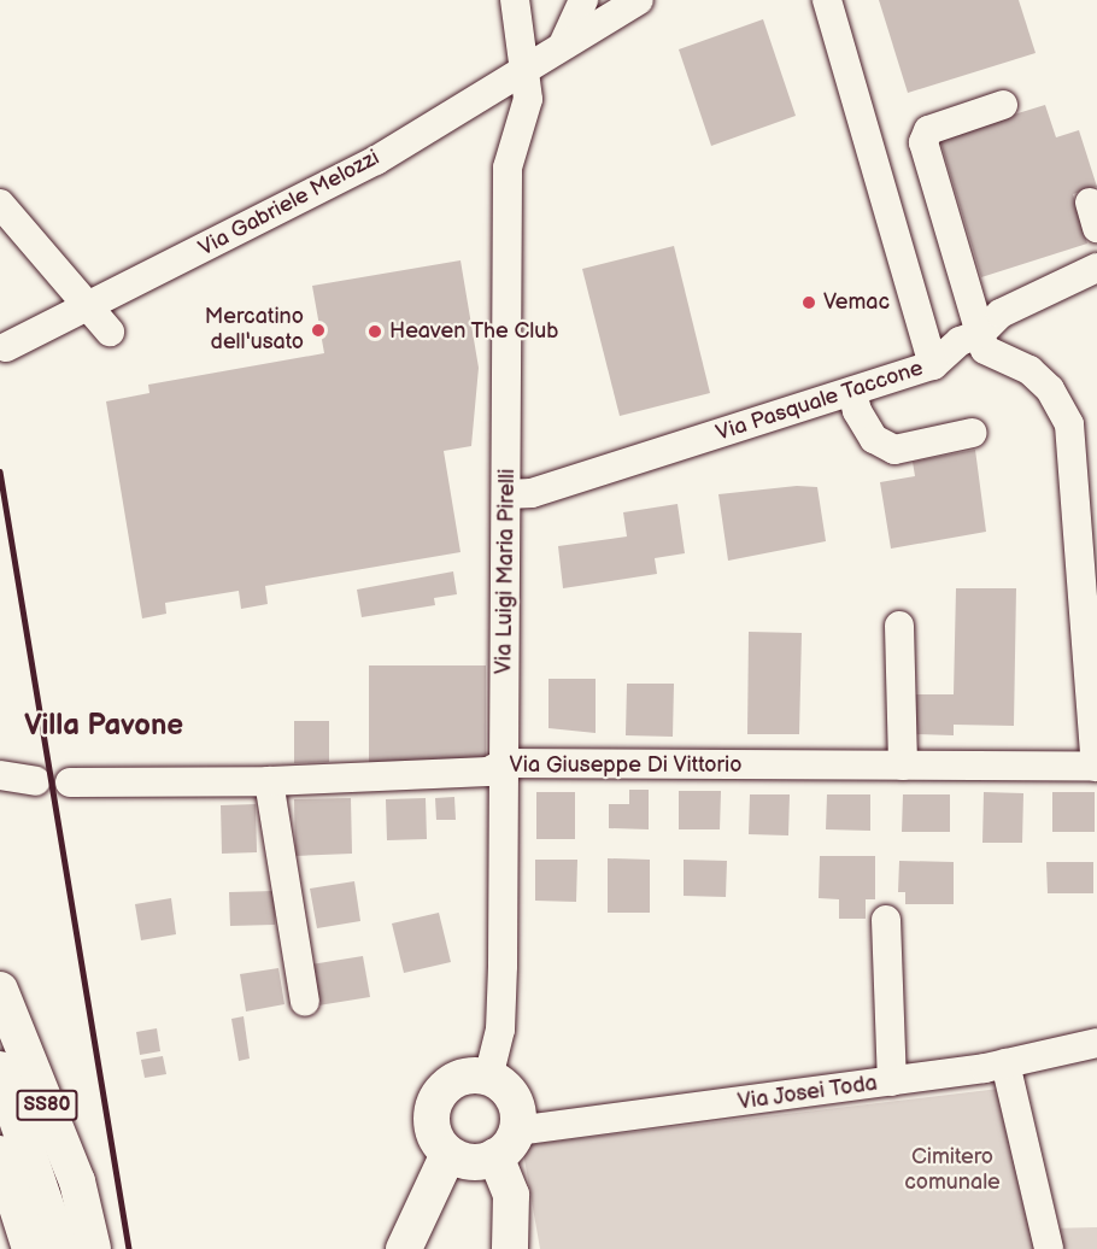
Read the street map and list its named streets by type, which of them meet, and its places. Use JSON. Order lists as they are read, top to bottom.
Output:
{
  "streets": {
    "main road": ["SS80"],
    "street": [
      "Via Gabriele Melozzi",
      "Via Pasquale Taccone",
      "Via Luigi Maria Pirelli",
      "Via Giuseppe Di Vittorio",
      "Via Josei Toda"
    ]
  },
  "crossings": [
    ["Via Gabriele Melozzi", "Via Luigi Maria Pirelli"],
    ["Via Pasquale Taccone", "Via Luigi Maria Pirelli"],
    ["Via Luigi Maria Pirelli", "Via Giuseppe Di Vittorio"],
    ["Via Luigi Maria Pirelli", "Via Josei Toda"]
  ],
  "districts": ["Villa Pavone"],
  "parks": ["Cimitero comunale"],
  "places": ["Vemac", "Mercatino dell'usato", "Heaven The Club"]
}
